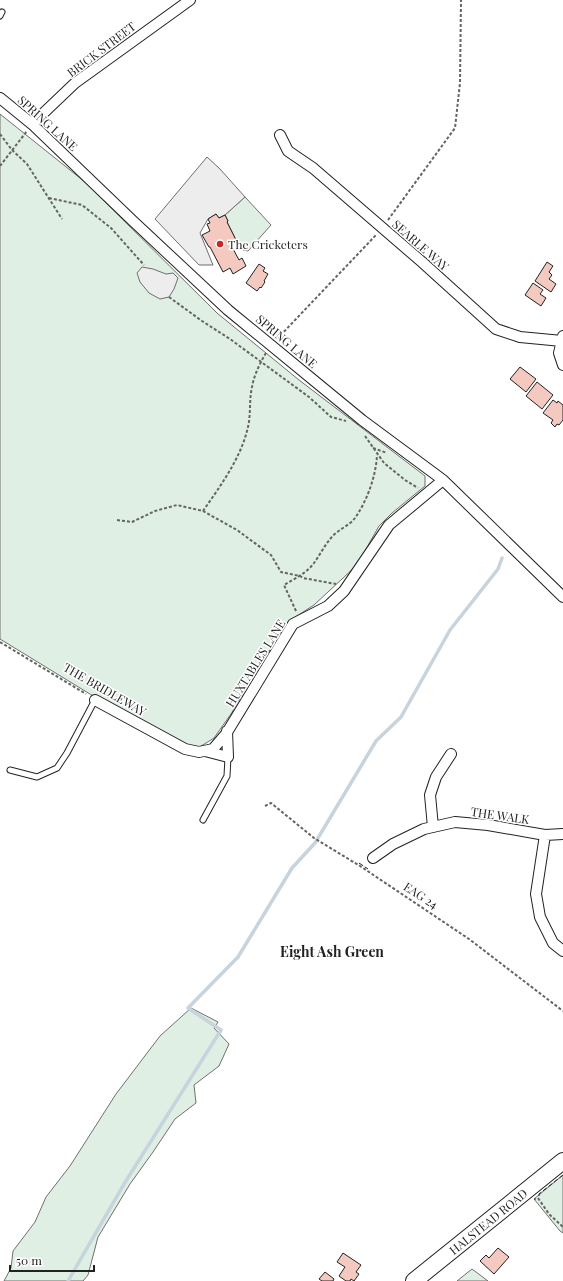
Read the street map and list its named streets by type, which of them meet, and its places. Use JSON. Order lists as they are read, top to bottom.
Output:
{
  "streets": {
    "main road": ["HALSTEAD ROAD"],
    "street": [
      "BRICK STREET",
      "SPRING LANE",
      "SEARLE WAY",
      "HUXTABLES LANE",
      "THE BRIDLEWAY",
      "THE WALK"
    ],
    "path": ["EAG 24"]
  },
  "crossings": [
    ["BRICK STREET", "SPRING LANE"],
    ["SPRING LANE", "HUXTABLES LANE"],
    ["HUXTABLES LANE", "THE BRIDLEWAY"]
  ],
  "districts": ["Eight Ash Green"],
  "places": ["The Cricketers"],
  "scale_bar": "50 m"
}
